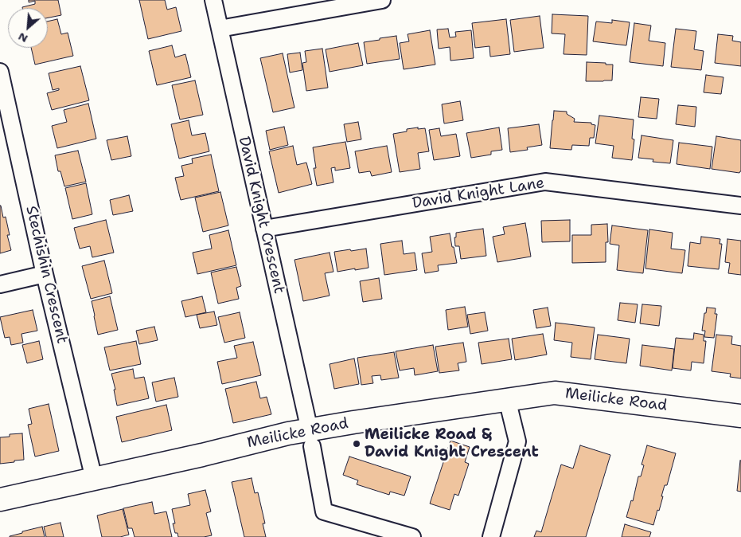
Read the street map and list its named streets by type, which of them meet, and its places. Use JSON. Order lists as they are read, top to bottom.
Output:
{
  "streets": {
    "street": [
      "David Knight Lane",
      "David Knight Crescent",
      "Stechishin Crescent",
      "Meilicke Road"
    ]
  },
  "crossings": [
    ["David Knight Lane", "David Knight Crescent"],
    ["David Knight Crescent", "Meilicke Road"],
    ["Stechishin Crescent", "Meilicke Road"]
  ],
  "places": ["Meilicke Road & David Knight Crescent"],
  "north": "bottom left"
}
